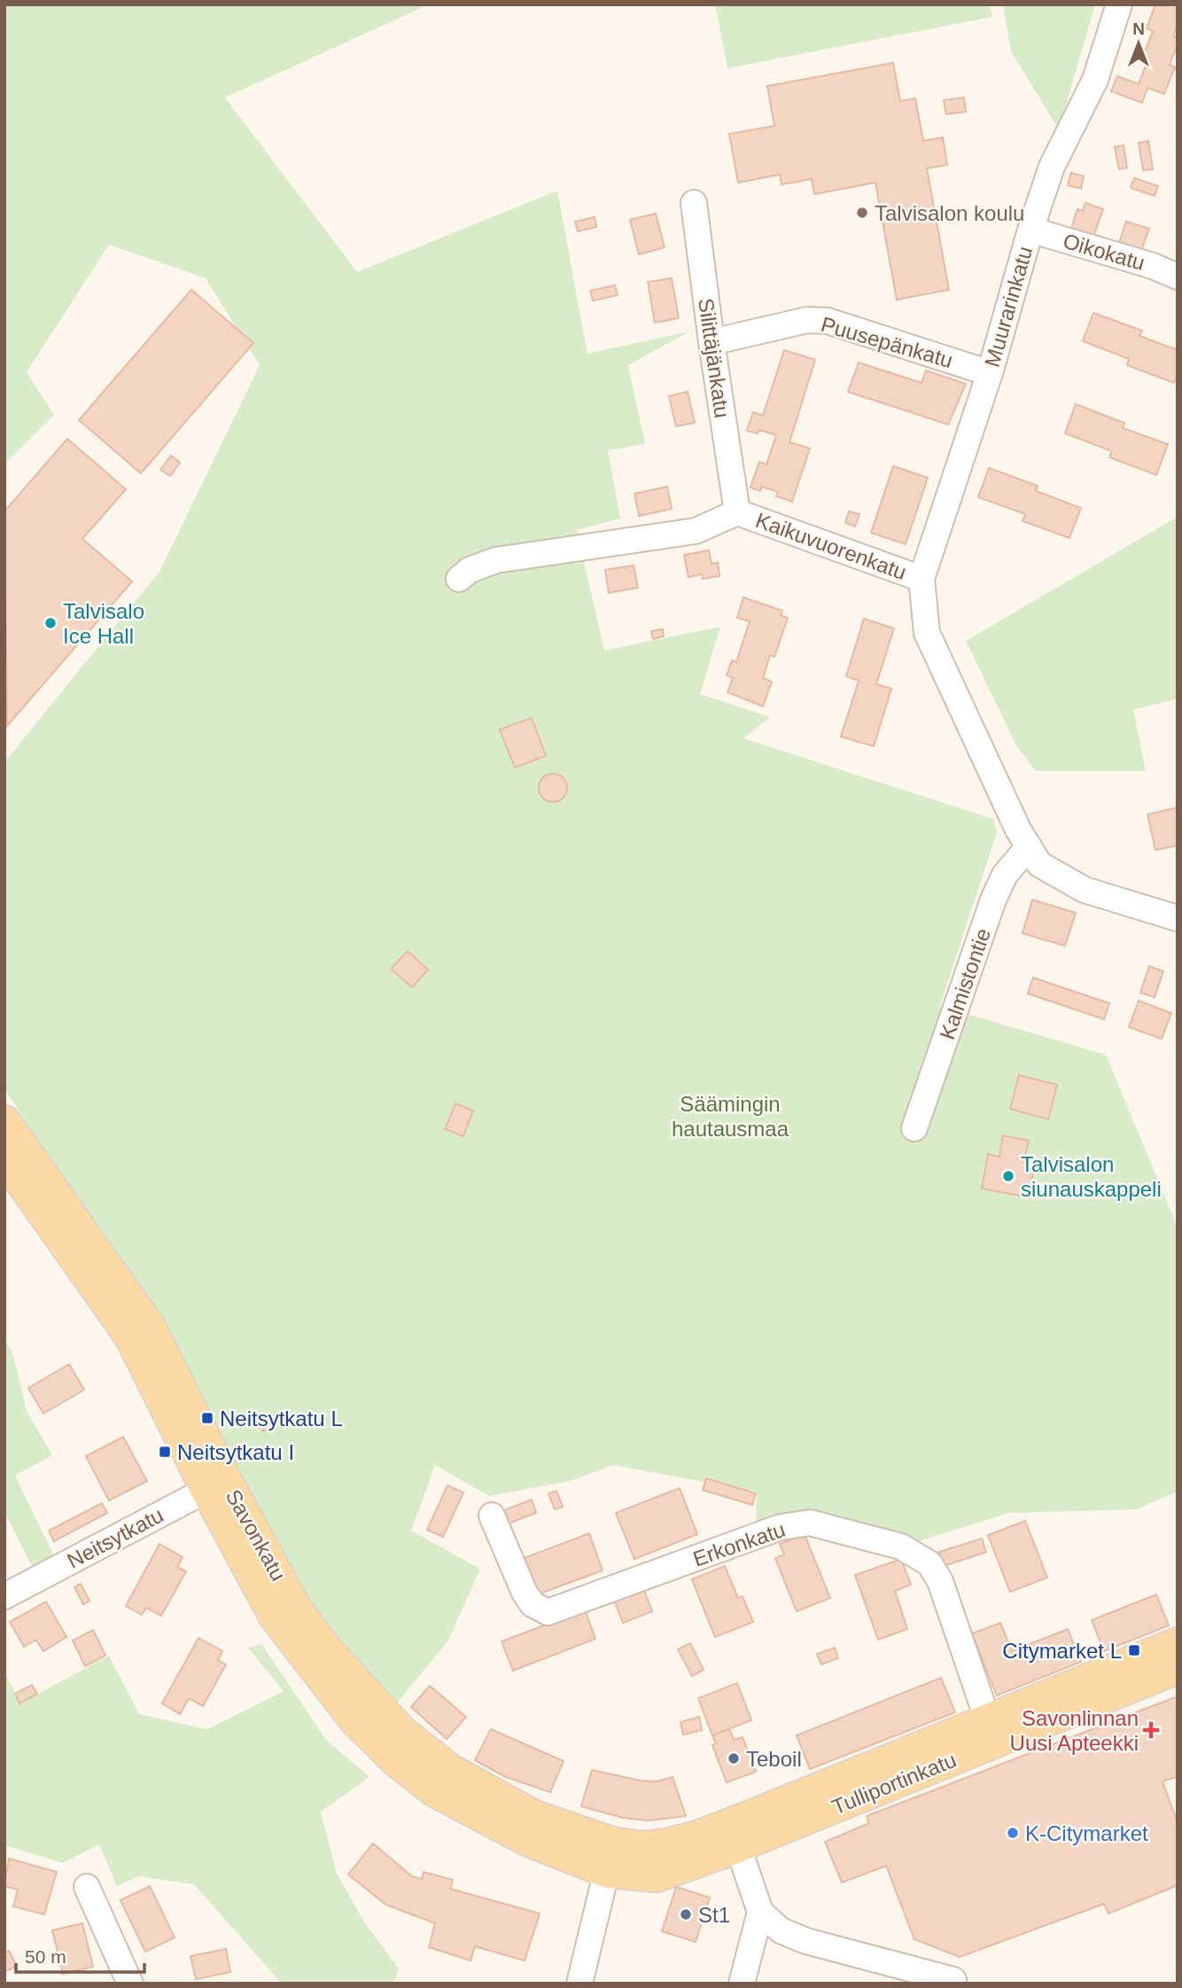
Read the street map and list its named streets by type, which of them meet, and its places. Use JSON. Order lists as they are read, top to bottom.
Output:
{
  "streets": {
    "main road": ["Savonkatu", "Tulliportinkatu"],
    "street": [
      "Oikokatu",
      "Muurarinkatu",
      "Puusepänkatu",
      "Silittäjänkatu",
      "Kaikuvuorenkatu",
      "Kalmistontie",
      "Neitsytkatu",
      "Erkonkatu"
    ]
  },
  "crossings": [
    ["Oikokatu", "Muurarinkatu"],
    ["Muurarinkatu", "Puusepänkatu"],
    ["Muurarinkatu", "Kaikuvuorenkatu"],
    ["Puusepänkatu", "Silittäjänkatu"],
    ["Silittäjänkatu", "Kaikuvuorenkatu"],
    ["Kaikuvuorenkatu", "Kalmistontie"],
    ["Savonkatu", "Neitsytkatu"],
    ["Savonkatu", "Tulliportinkatu"],
    ["Erkonkatu", "Tulliportinkatu"]
  ],
  "parks": ["Säämingin hautausmaa"],
  "places": {
    "other": [
      "Talvisalon koulu",
      "Talvisalo Ice Hall",
      "Talvisalon siunauskappeli",
      "Teboil",
      "K-Citymarket",
      "St1"
    ],
    "transit": ["Neitsytkatu L", "Neitsytkatu I", "Citymarket L"],
    "health": ["Savonlinnan Uusi Apteekki"]
  },
  "scale_bar": "50 m",
  "north": "top"
}
